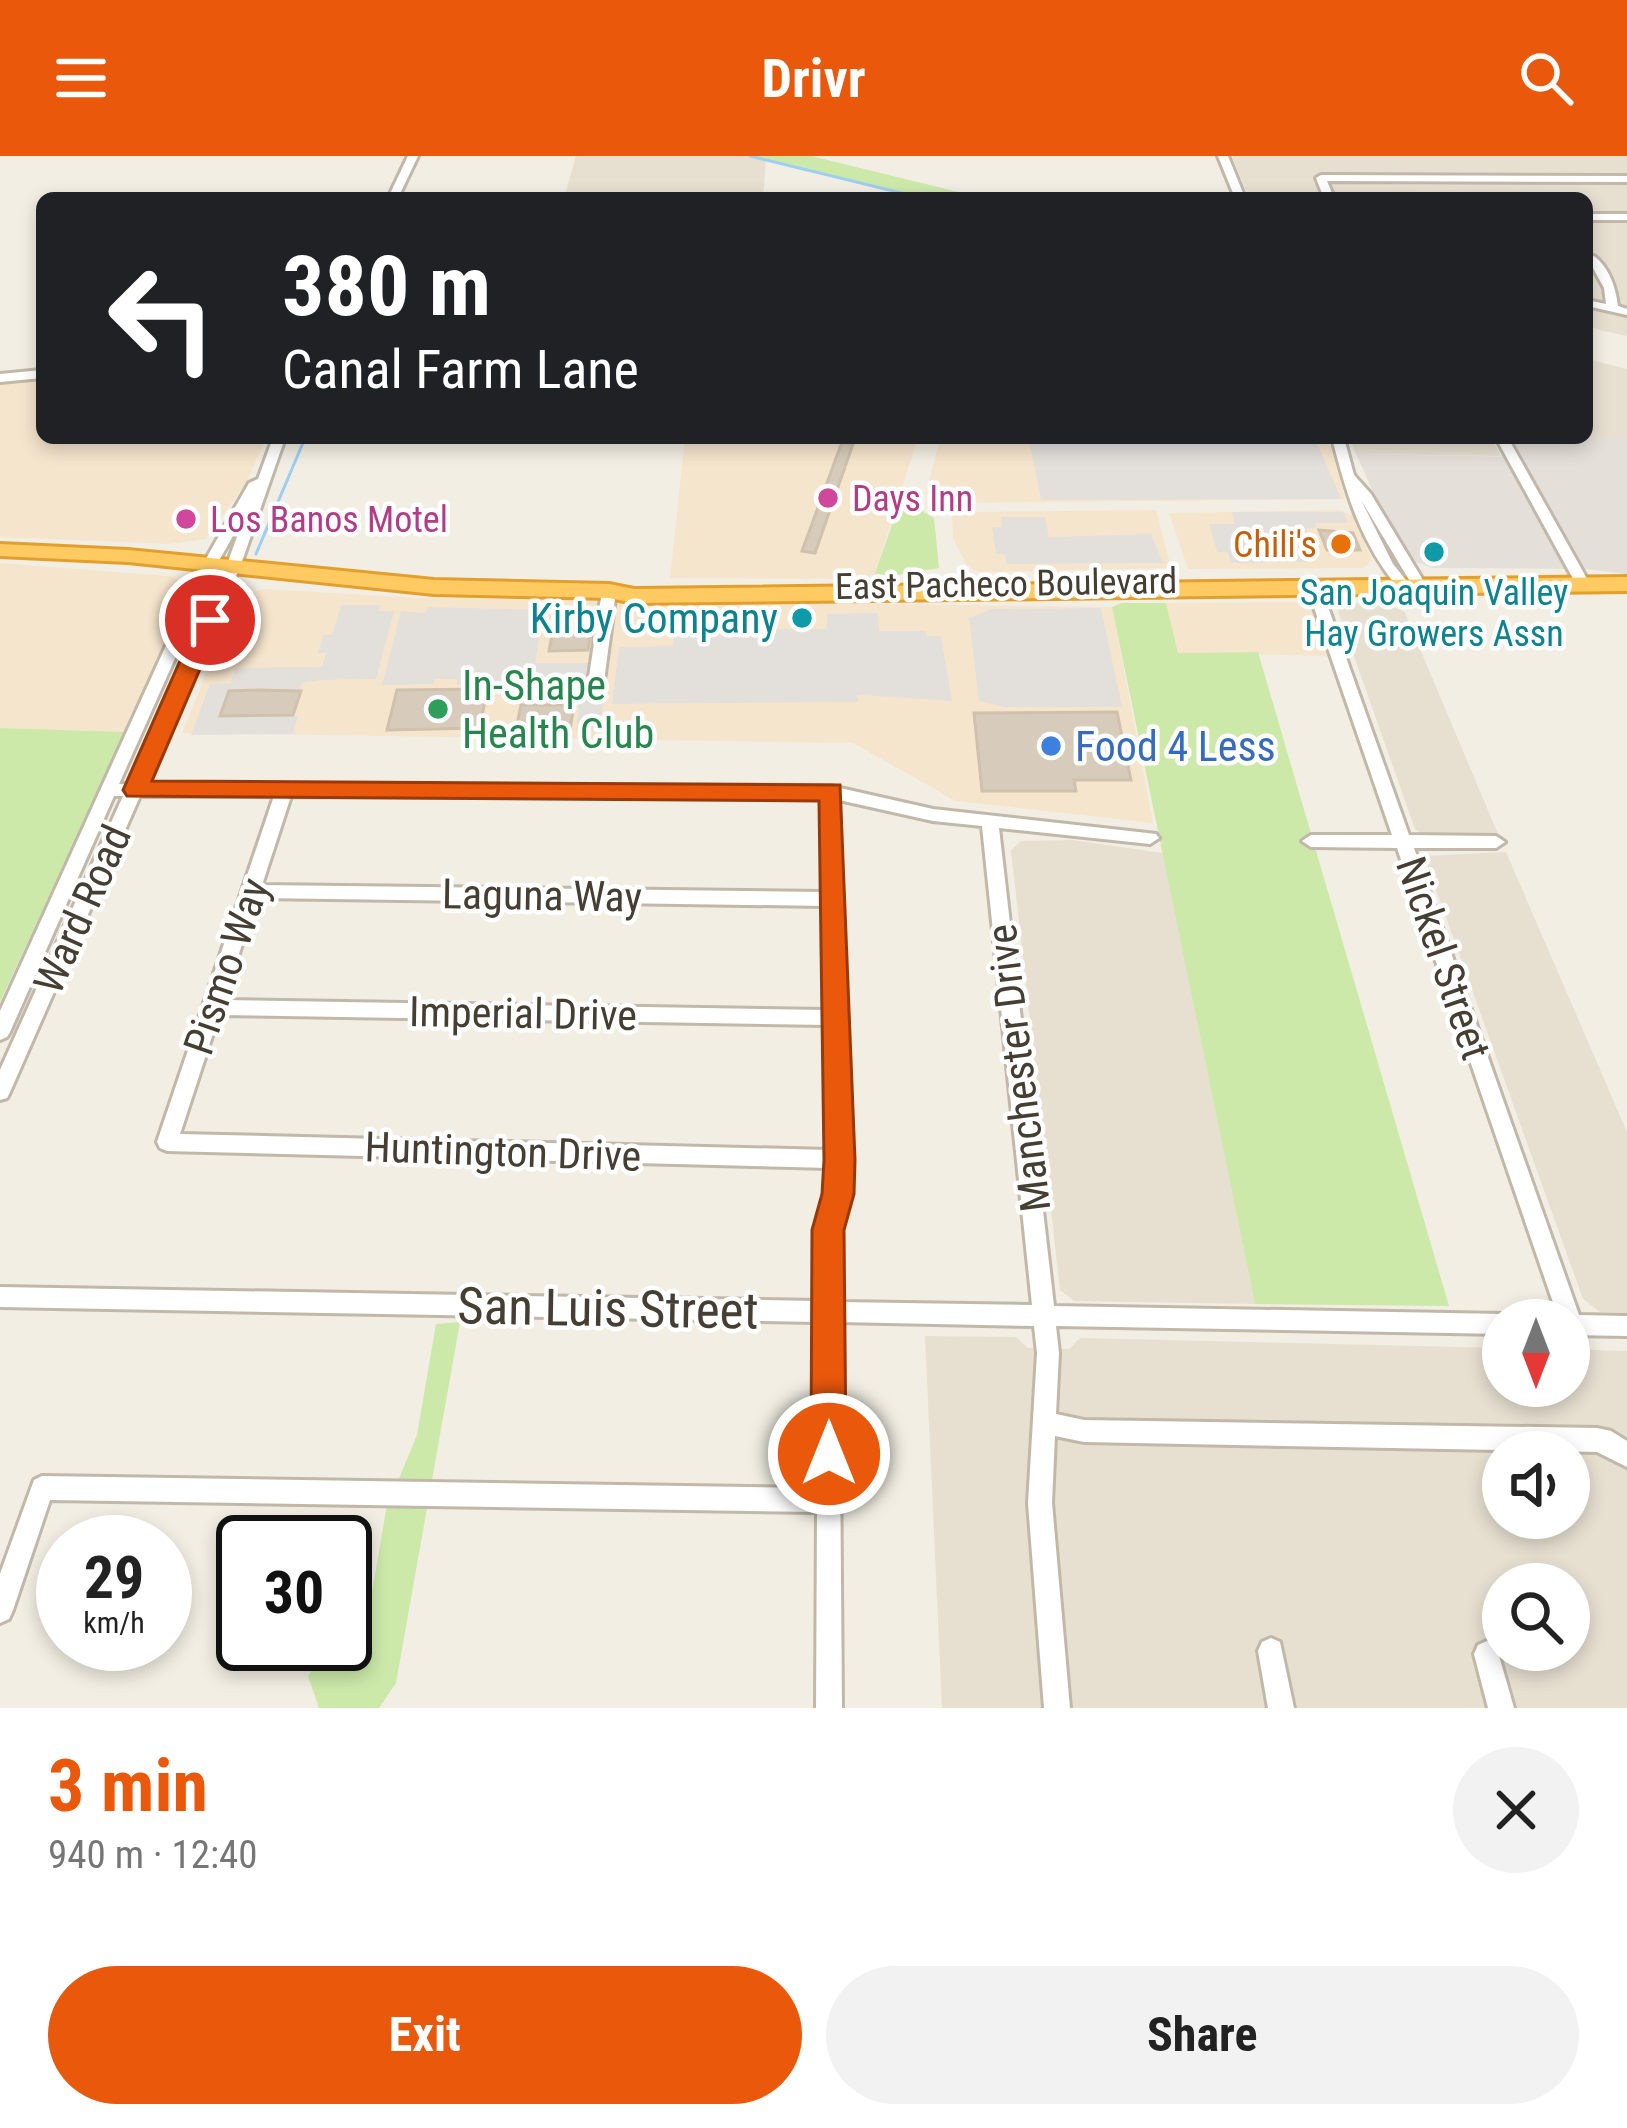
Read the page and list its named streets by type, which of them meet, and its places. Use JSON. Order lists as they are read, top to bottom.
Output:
{
  "streets": {
    "highway": ["East Pacheco Boulevard"],
    "street": [
      "Laguna Way",
      "Ward Road",
      "Nickel Street",
      "Pismo Way",
      "Imperial Drive",
      "Manchester Drive",
      "Huntington Drive",
      "San Luis Street"
    ]
  },
  "crossings": [
    ["East Pacheco Boulevard", "Ward Road"],
    ["East Pacheco Boulevard", "Nickel Street"],
    ["Laguna Way", "Pismo Way"],
    ["Pismo Way", "Imperial Drive"],
    ["Pismo Way", "Huntington Drive"],
    ["Manchester Drive", "San Luis Street"]
  ],
  "places": [
    "Days Inn",
    "Los Banos Motel",
    "Chili's",
    "San Joaquin Valley Hay Growers Assn",
    "Kirby Company",
    "In-Shape Health Club",
    "Food 4 Less"
  ],
  "north": "bottom",
  "page": {
    "header": "Drivr",
    "turn": ["380 m", "Canal Farm Lane"],
    "speed": "29 km/h",
    "limit": "30",
    "heading": ["3 min", "940 m · 12:40"],
    "buttons": ["Exit", "Share"]
  }
}
